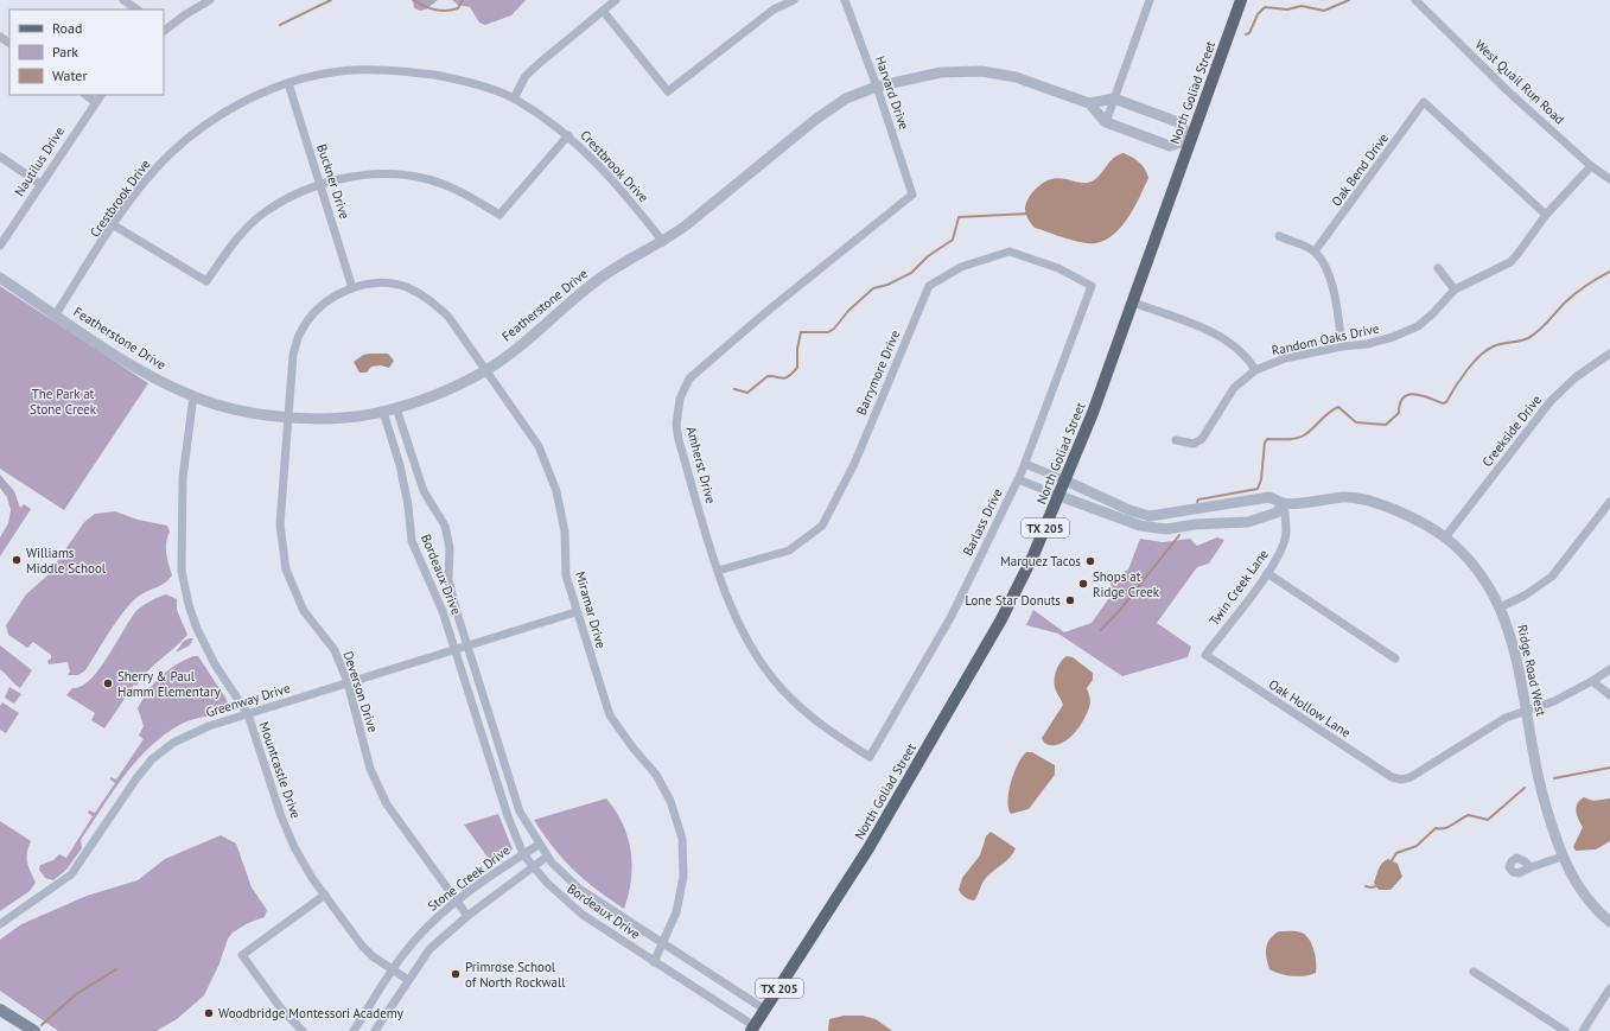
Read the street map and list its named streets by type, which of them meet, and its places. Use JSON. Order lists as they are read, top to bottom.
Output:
{
  "streets": {
    "main road": ["North Goliad Street", "TX 205"],
    "street": [
      "West Quail Run Road",
      "Harvard Drive",
      "Nautilus Drive",
      "Crestbrook Drive",
      "Oak Bend Drive",
      "Buckner Drive",
      "Featherstone Drive",
      "Random Oaks Drive",
      "Barrymore Drive",
      "Creekside Drive",
      "Amherst Drive",
      "Barlass Drive",
      "Bordeaux Drive",
      "Twin Creek Lane",
      "Miramar Drive",
      "Ridge Road West",
      "Deverson Drive",
      "Greenway Drive",
      "Oak Hollow Lane",
      "Mountcastle Drive",
      "Stone Creek Drive"
    ]
  },
  "crossings": [
    ["West Quail Run Road", "Random Oaks Drive"],
    ["Harvard Drive", "Featherstone Drive"],
    ["Harvard Drive", "Amherst Drive"],
    ["North Goliad Street", "Featherstone Drive"],
    ["North Goliad Street", "Bordeaux Drive"],
    ["North Goliad Street", "Ridge Road West"],
    ["Crestbrook Drive", "Buckner Drive"],
    ["Crestbrook Drive", "Featherstone Drive"],
    ["Oak Bend Drive", "Random Oaks Drive"],
    ["Buckner Drive", "Miramar Drive"],
    ["Buckner Drive", "Deverson Drive"],
    ["Featherstone Drive", "Bordeaux Drive"],
    ["Featherstone Drive", "Miramar Drive"],
    ["Featherstone Drive", "Deverson Drive"],
    ["Featherstone Drive", "Mountcastle Drive"],
    ["Barrymore Drive", "Amherst Drive"],
    ["Barrymore Drive", "Barlass Drive"],
    ["Creekside Drive", "Ridge Road West"],
    ["Amherst Drive", "Barlass Drive"],
    ["Barlass Drive", "Ridge Road West"],
    ["Bordeaux Drive", "Miramar Drive"],
    ["Bordeaux Drive", "Greenway Drive"],
    ["Bordeaux Drive", "Stone Creek Drive"],
    ["Twin Creek Lane", "Ridge Road West"],
    ["Twin Creek Lane", "Oak Hollow Lane"],
    ["Miramar Drive", "Deverson Drive"],
    ["Miramar Drive", "Greenway Drive"],
    ["Ridge Road West", "Oak Hollow Lane"],
    ["Deverson Drive", "Greenway Drive"],
    ["Deverson Drive", "Stone Creek Drive"],
    ["Greenway Drive", "Mountcastle Drive"],
    ["Mountcastle Drive", "Stone Creek Drive"]
  ],
  "parks": ["The Park at Stone Creek"],
  "places": [
    "Williams Middle School",
    "Marquez Tacos",
    "Shops at Ridge Creek",
    "Lone Star Donuts",
    "Sherry & Paul Hamm Elementary",
    "Primrose School of North Rockwall",
    "Woodbridge Montessori Academy"
  ],
  "legend": ["Road", "Park", "Water"]
}
